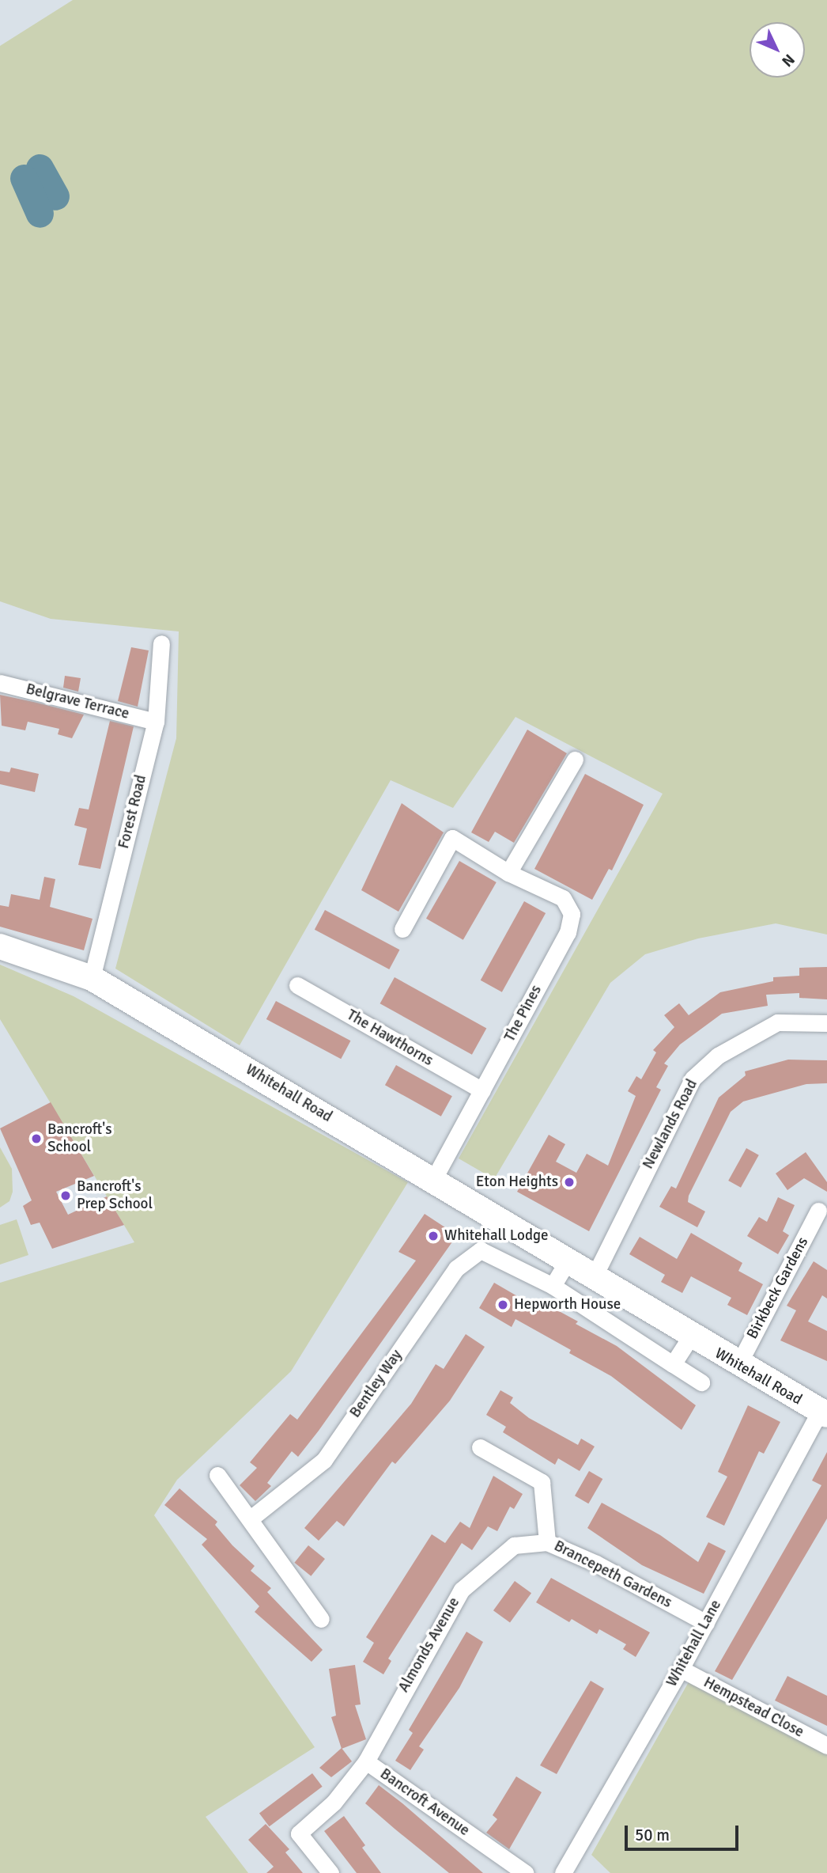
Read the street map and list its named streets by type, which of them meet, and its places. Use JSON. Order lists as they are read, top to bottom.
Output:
{
  "streets": {
    "main road": ["Whitehall Road"],
    "street": [
      "Belgrave Terrace",
      "Forest Road",
      "The Pines",
      "The Hawthorns",
      "Newlands Road",
      "Birkbeck Gardens",
      "Bentley Way",
      "Brancepeth Gardens",
      "Whitehall Lane",
      "Almonds Avenue",
      "Hempstead Close",
      "Bancroft Avenue"
    ]
  },
  "crossings": [
    ["Belgrave Terrace", "Forest Road"],
    ["Forest Road", "Whitehall Road"],
    ["The Pines", "The Hawthorns"],
    ["The Pines", "Whitehall Road"],
    ["Whitehall Road", "Newlands Road"],
    ["Whitehall Road", "Birkbeck Gardens"],
    ["Whitehall Road", "Whitehall Lane"],
    ["Brancepeth Gardens", "Whitehall Lane"],
    ["Brancepeth Gardens", "Almonds Avenue"],
    ["Whitehall Lane", "Hempstead Close"],
    ["Almonds Avenue", "Bancroft Avenue"]
  ],
  "places": [
    "Bancroft's School",
    "Eton Heights",
    "Bancroft's Prep School",
    "Whitehall Lodge",
    "Hepworth House"
  ],
  "scale_bar": "50 m",
  "north": "bottom right"
}
